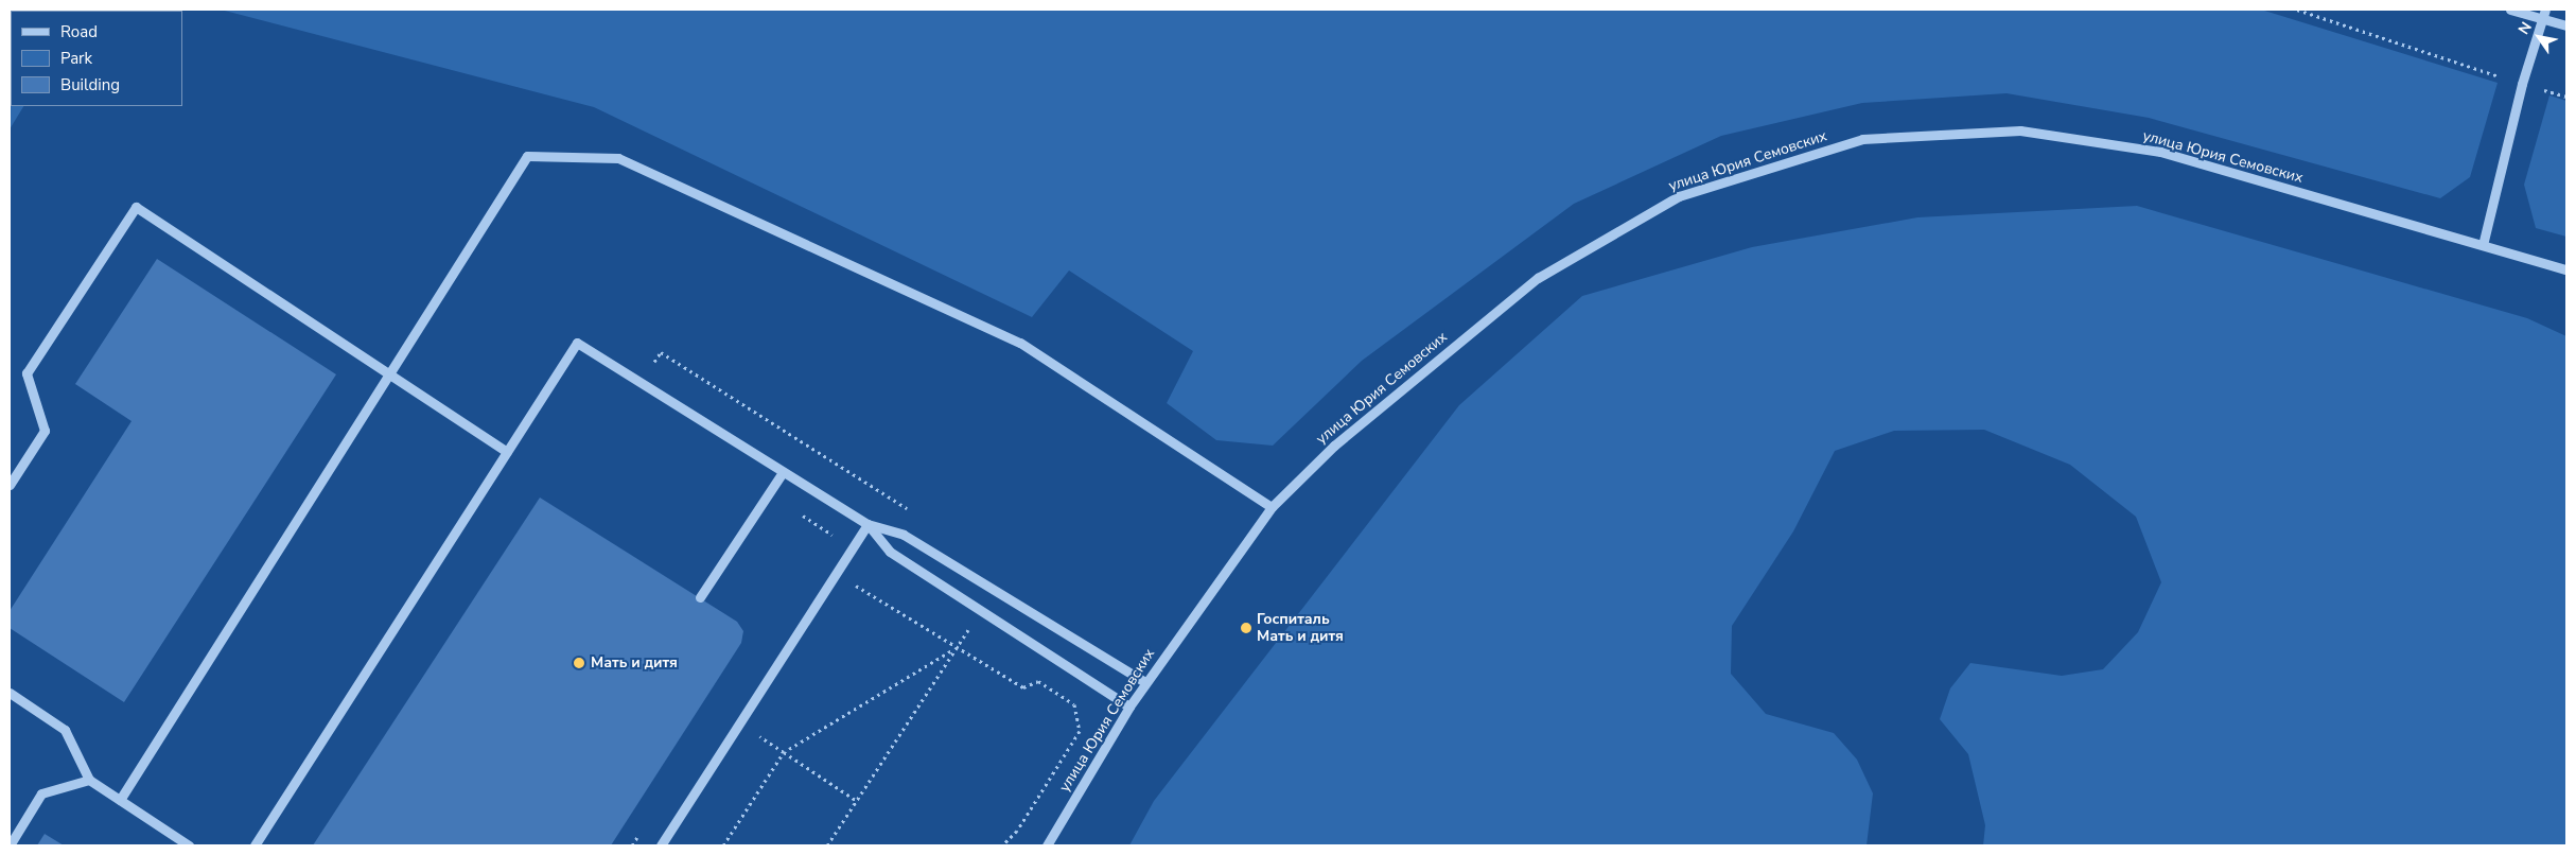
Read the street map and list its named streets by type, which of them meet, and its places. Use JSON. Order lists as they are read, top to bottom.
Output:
{
  "streets": {
    "street": ["улица Юрия Семовских"]
  },
  "places": ["Госпиталь Мать и дитя", "Мать и дитя"],
  "legend": ["Road", "Park", "Building"],
  "north": "top left"
}
